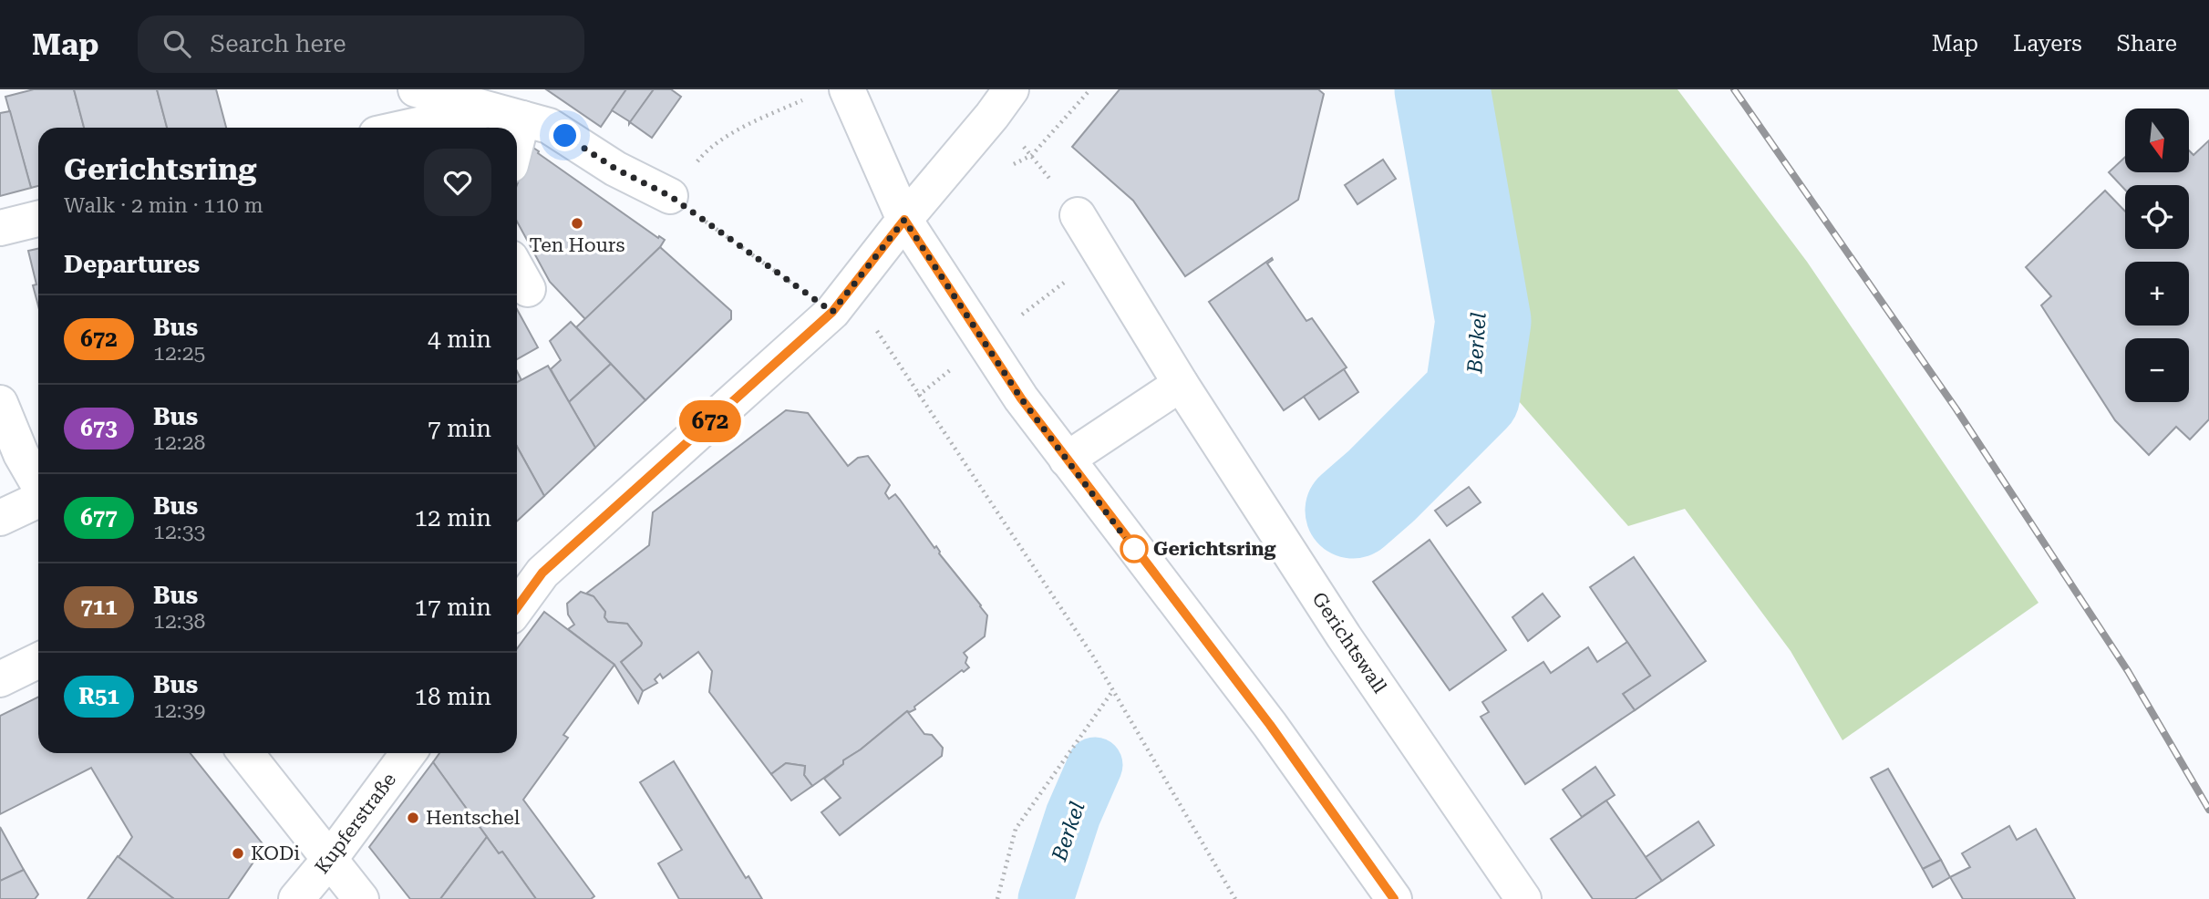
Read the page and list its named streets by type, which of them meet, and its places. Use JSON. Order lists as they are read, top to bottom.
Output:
{
  "streets": {
    "street": ["Gerichtswall", "Kupferstraße"]
  },
  "water": ["Berkel"],
  "places": [
    "Ten Hours",
    "Gerichtsring",
    "Hentschel",
    "KODi"
  ],
  "lines": ["bus line 672"],
  "north": "bottom",
  "page": {
    "header": "Map",
    "search": "Search here",
    "nav": ["Map", "Layers", "Share"],
    "on_map": "672",
    "map_buttons": ["+", "−"],
    "heading": [
      ["Gerichtsring", "Walk · 2 min · 110 m"],
      "Departures"
    ],
    "list": [
      {
        "mark": "672",
        "name": "Bus",
        "note": "12:25",
        "value": "4 min"
      },
      {
        "mark": "673",
        "name": "Bus",
        "note": "12:28",
        "value": "7 min"
      },
      {
        "mark": "677",
        "name": "Bus",
        "note": "12:33",
        "value": "12 min"
      },
      {
        "mark": "711",
        "name": "Bus",
        "note": "12:38",
        "value": "17 min"
      },
      {
        "mark": "R51",
        "name": "Bus",
        "note": "12:39",
        "value": "18 min"
      }
    ]
  }
}
